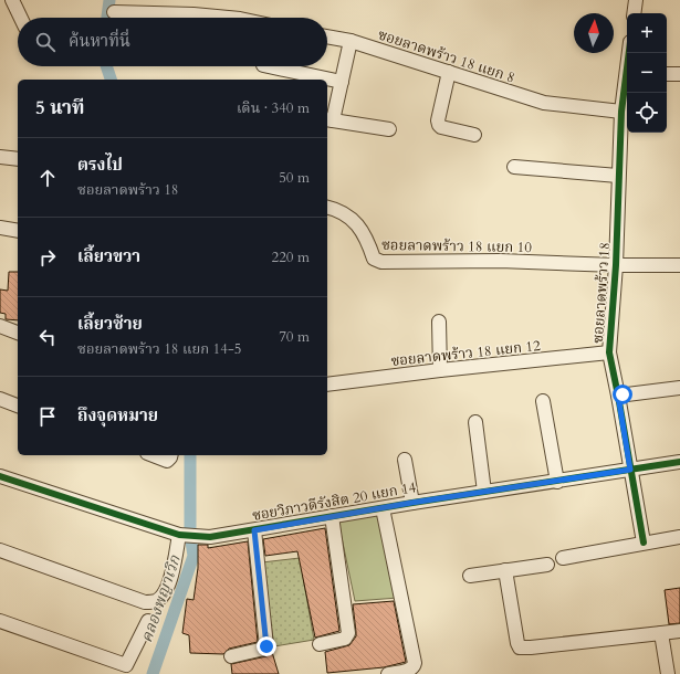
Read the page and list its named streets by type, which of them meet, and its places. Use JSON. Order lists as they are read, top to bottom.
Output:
{
  "streets": {
    "street": [
      "ซอยลาดพร้าว 18 แยก 8",
      "ซอยลาดพร้าว 18 แยก 10",
      "ซอยลาดพร้าว 18",
      "ซอยลาดพร้าว 18 แยก 12",
      "ซอยวิภาวดีรังสิต 20 แยก 14"
    ]
  },
  "crossings": [
    ["ซอยลาดพร้าว 18 แยก 8", "ซอยลาดพร้าว 18"],
    ["ซอยลาดพร้าว 18 แยก 10", "ซอยลาดพร้าว 18"],
    ["ซอยลาดพร้าว 18", "ซอยลาดพร้าว 18 แยก 12"],
    ["ซอยลาดพร้าว 18", "ซอยวิภาวดีรังสิต 20 แยก 14"]
  ],
  "water": ["คลองพญาเวิก"],
  "north": "top",
  "page": {
    "map_buttons": ["+", "−"],
    "search": "ค้นหาที่นี่",
    "heading": ["5 นาที", "เดิน · 340 m"],
    "list": [
      ["ตรงไป", "ซอยลาดพร้าว 18", "50 m"],
      ["เลี้ยวขวา", "220 m"],
      ["เลี้ยวซ้าย", "ซอยลาดพร้าว 18 แยก 14-5", "70 m"],
      "ถึงจุดหมาย"
    ]
  }
}
